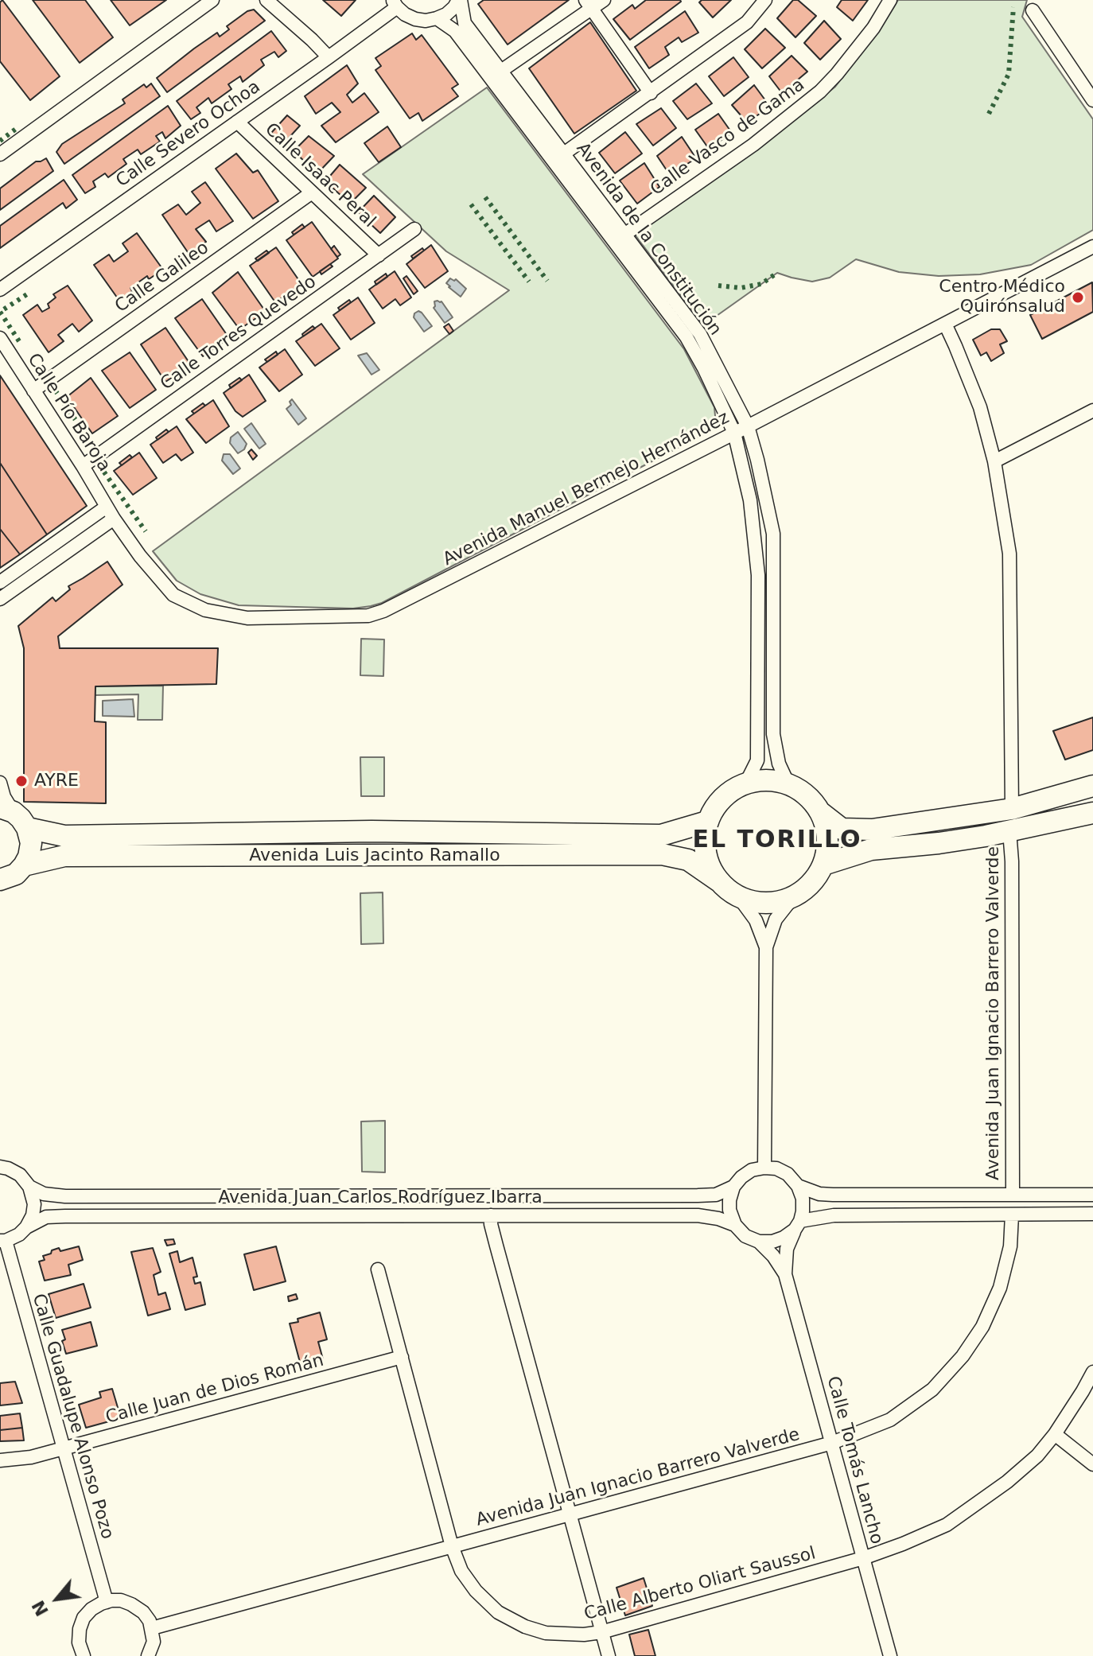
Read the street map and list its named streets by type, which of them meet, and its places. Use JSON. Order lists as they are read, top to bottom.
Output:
{
  "streets": {
    "main road": ["Avenida Luis Jacinto Ramallo"],
    "street": [
      "Calle Severo Ochoa",
      "Calle Vasco de Gama",
      "Calle Isaac Peral",
      "Avenida de la Constitución",
      "Calle Galileo",
      "Calle Torres Quevedo",
      "Calle Pío Baroja",
      "Avenida Manuel Bermejo Hernández",
      "Avenida Juan Ignacio Barrero Valverde",
      "Avenida Juan Carlos Rodríguez Ibarra",
      "Calle Juan de Dios Román",
      "Calle Guadalupe Alonso Pozo",
      "Calle Tomás Lancho",
      "Calle Alberto Oliart Saussol"
    ]
  },
  "crossings": [
    ["Calle Severo Ochoa", "Calle Isaac Peral"],
    ["Calle Vasco de Gama", "Avenida de la Constitución"],
    ["Calle Isaac Peral", "Calle Galileo"],
    ["Calle Isaac Peral", "Calle Torres Quevedo"],
    ["Avenida de la Constitución", "Avenida Manuel Bermejo Hernández"],
    ["Avenida de la Constitución", "Avenida Luis Jacinto Ramallo"],
    ["Calle Galileo", "Calle Pío Baroja"],
    ["Calle Torres Quevedo", "Calle Pío Baroja"],
    ["Calle Pío Baroja", "Avenida Manuel Bermejo Hernández"],
    ["Avenida Juan Ignacio Barrero Valverde", "Calle Tomás Lancho"],
    ["Avenida Juan Ignacio Barrero Valverde", "Calle Alberto Oliart Saussol"],
    ["Avenida Juan Carlos Rodríguez Ibarra", "Calle Guadalupe Alonso Pozo"],
    ["Avenida Juan Carlos Rodríguez Ibarra", "Calle Tomás Lancho"],
    ["Calle Juan de Dios Román", "Calle Guadalupe Alonso Pozo"],
    ["Calle Juan de Dios Román", "Calle Alberto Oliart Saussol"],
    ["Calle Tomás Lancho", "Calle Alberto Oliart Saussol"]
  ],
  "districts": ["EL TORILLO"],
  "places": ["Centro Médico Quirónsalud", "AYRE"],
  "north": "bottom left"
}
